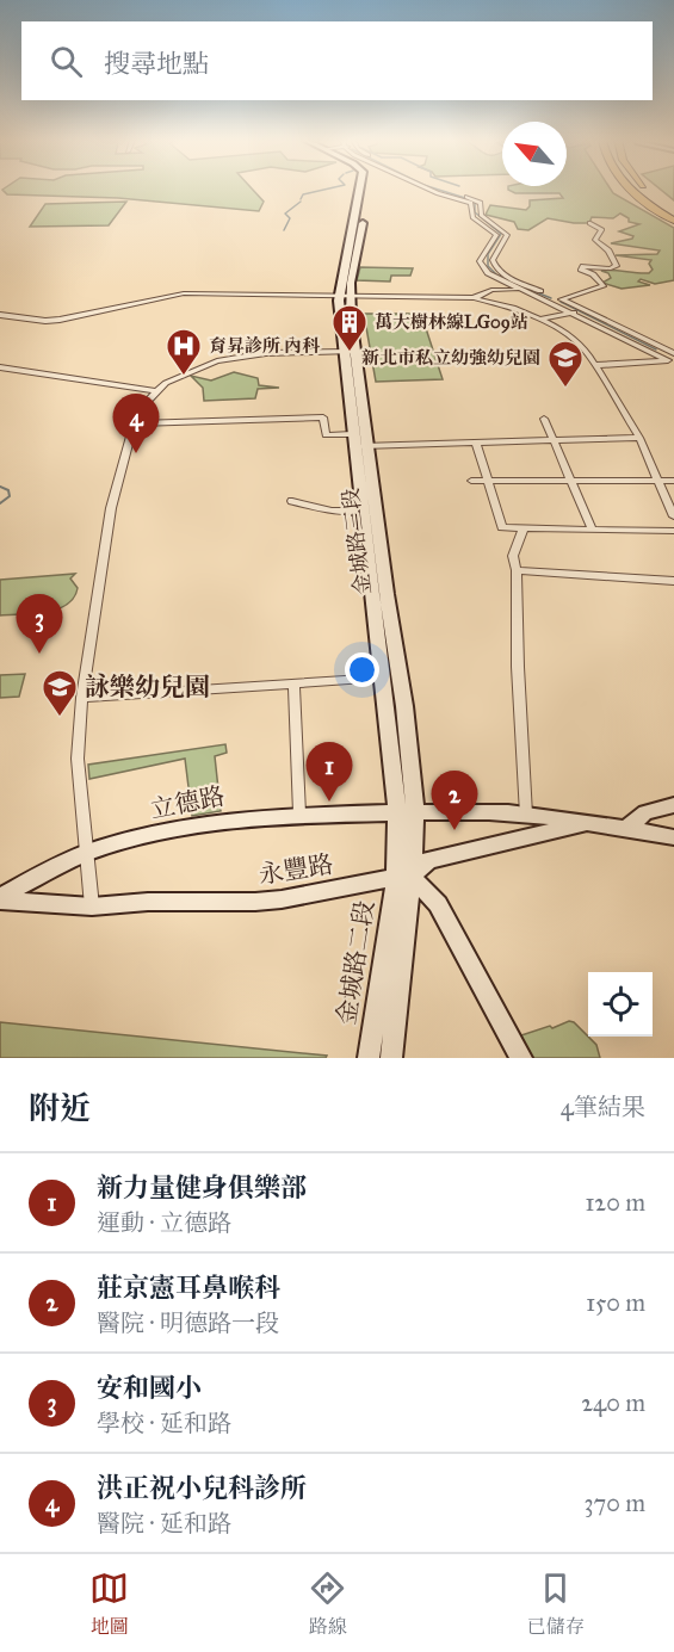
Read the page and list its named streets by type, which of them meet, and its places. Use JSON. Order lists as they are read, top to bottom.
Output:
{
  "streets": {
    "main road": [
      "金城路三段",
      "立德路",
      "永豐路",
      "金城路二段"
    ]
  },
  "crossings": [
    ["金城路三段", "立德路"],
    ["金城路三段", "永豐路"],
    ["金城路三段", "金城路二段"],
    ["立德路", "永豐路"],
    ["永豐路", "金城路二段"]
  ],
  "places": {
    "building": ["萬大樹林線LG09站"],
    "hospital": ["育昇診所 內科"],
    "school or university": ["新北市私立幼強幼兒園", "詠樂幼兒園"]
  },
  "north": "top left",
  "page": {
    "search": "搜尋地點",
    "pins": [
      "4",
      "3",
      "1",
      "2"
    ],
    "heading": ["附近", "4筆結果"],
    "list": [
      {
        "mark": "1",
        "name": "新力量健身俱樂部",
        "note": "運動 · 立德路",
        "value": "120 m"
      },
      {
        "mark": "2",
        "name": "莊京憲耳鼻喉科",
        "note": "醫院 · 明德路一段",
        "value": "150 m"
      },
      {
        "mark": "3",
        "name": "安和國小",
        "note": "學校 · 延和路",
        "value": "240 m"
      },
      {
        "mark": "4",
        "name": "洪正祝小兒科診所",
        "note": "醫院 · 延和路",
        "value": "370 m"
      }
    ],
    "nav": ["地圖", "路線", "已儲存"]
  }
}
